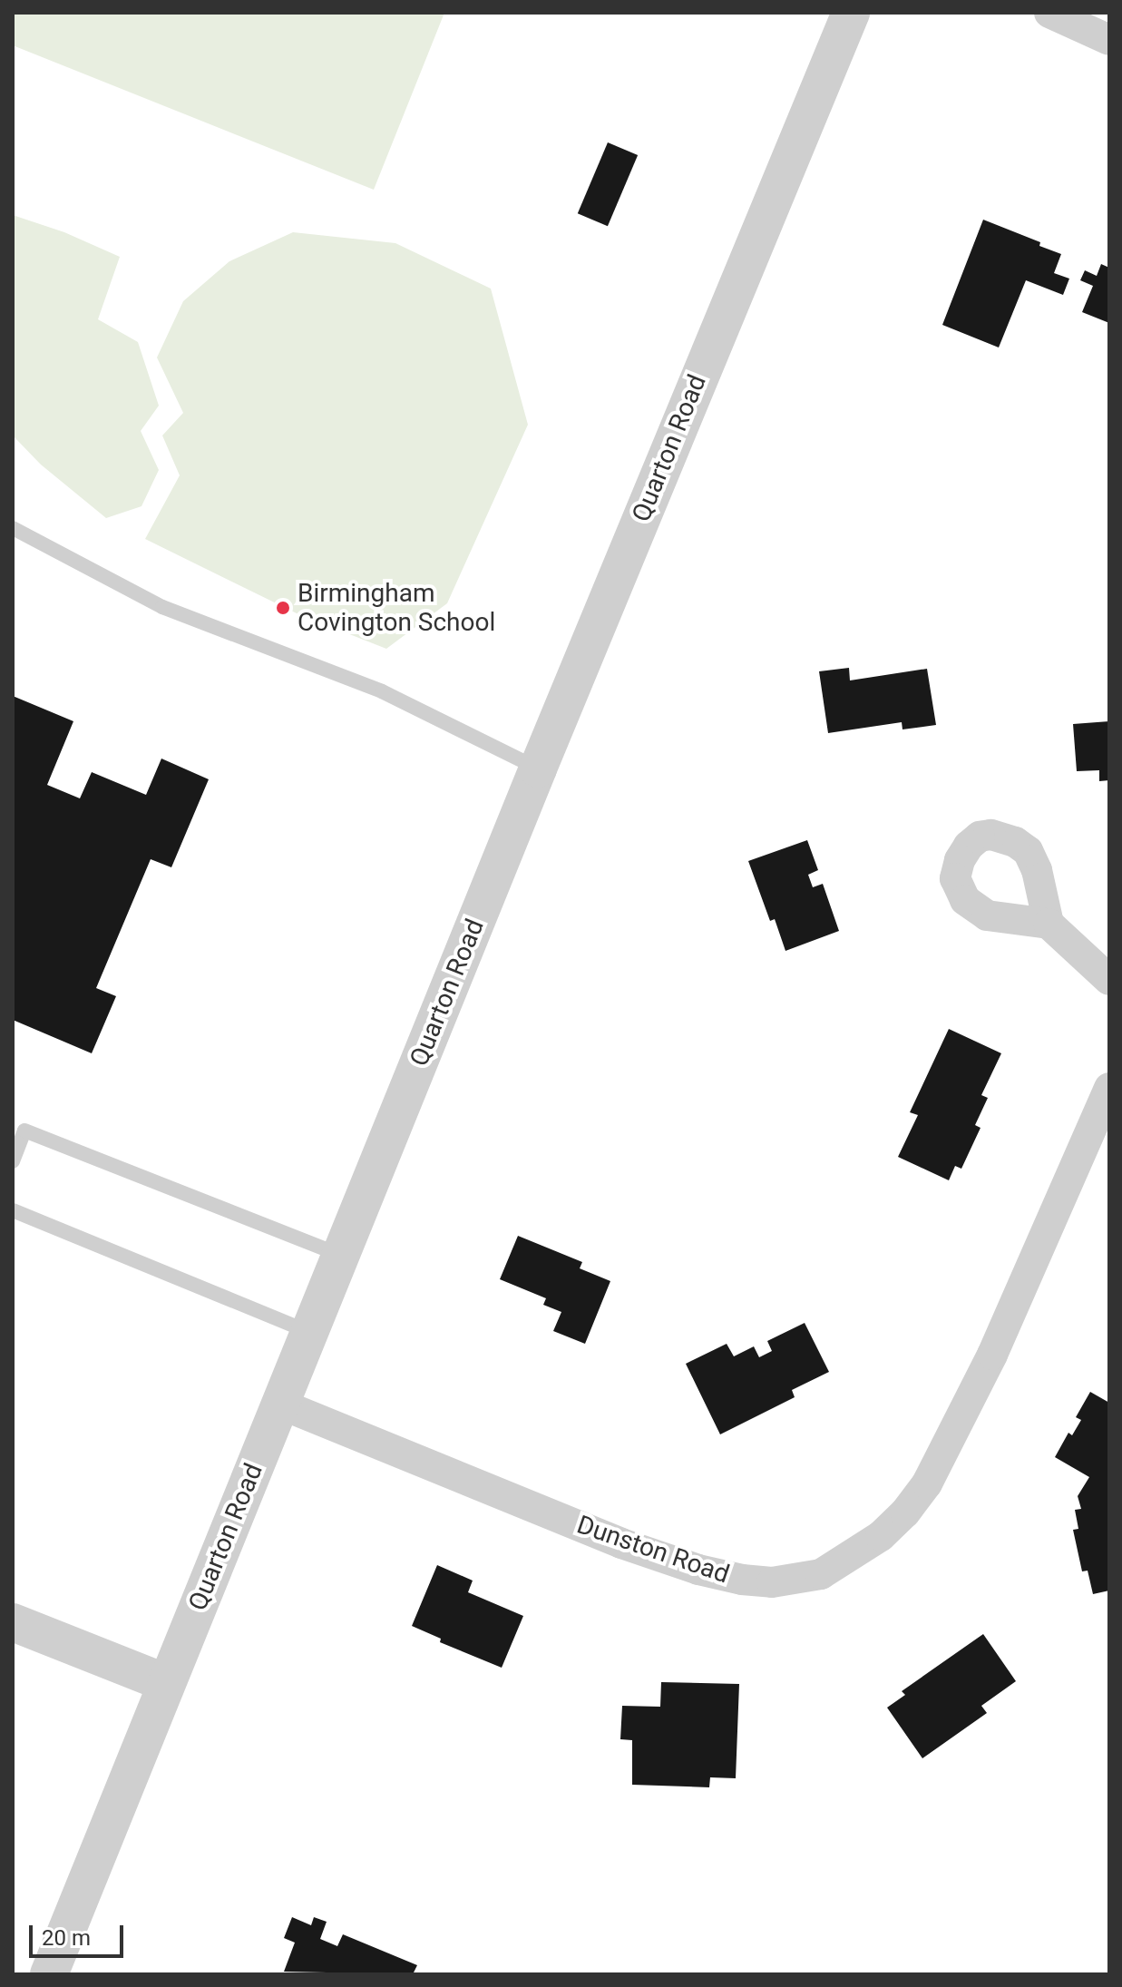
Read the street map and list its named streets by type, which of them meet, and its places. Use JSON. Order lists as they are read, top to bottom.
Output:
{
  "streets": {
    "street": ["Quarton Road", "Dunston Road"]
  },
  "crossings": [
    ["Quarton Road", "Dunston Road"]
  ],
  "places": ["Birmingham Covington School"],
  "scale_bar": "20 m"
}
